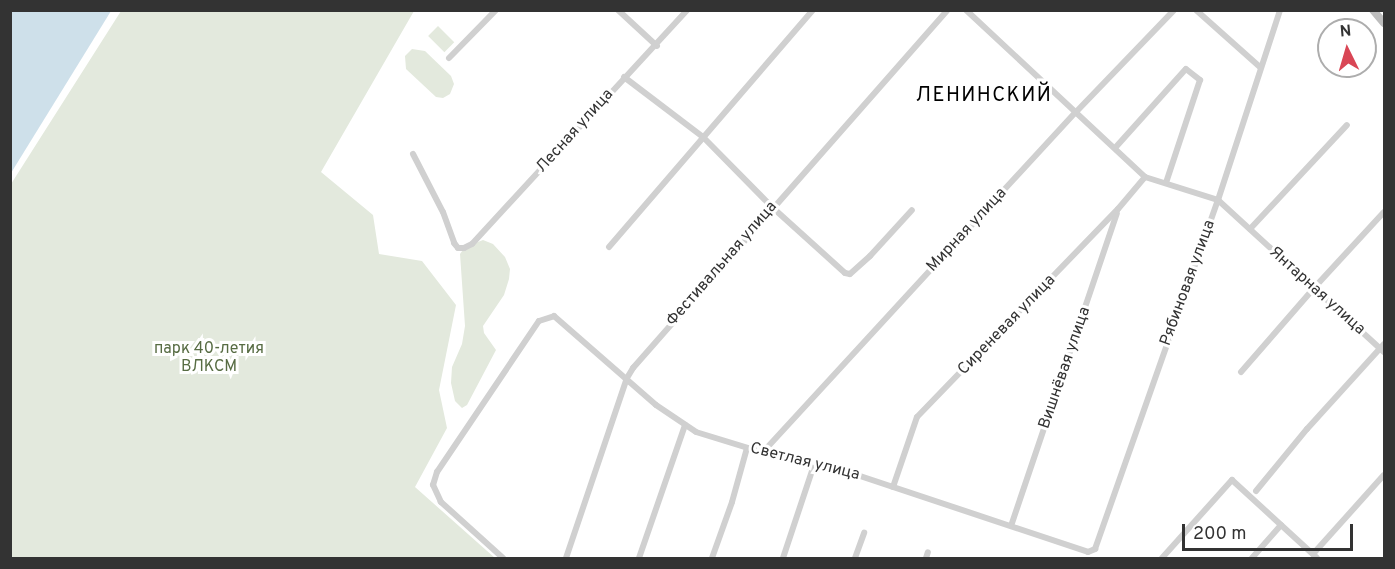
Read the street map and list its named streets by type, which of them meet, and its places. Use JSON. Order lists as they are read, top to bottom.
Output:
{
  "streets": {
    "street": [
      "Лесная улица",
      "Мирная улица",
      "Фестивальная улица",
      "Рябиновая улица",
      "Янтарная улица",
      "Сиреневая улица",
      "Вишнёвая улица",
      "Светлая улица"
    ]
  },
  "crossings": [
    ["Мирная улица", "Светлая улица"],
    ["Фестивальная улица", "Светлая улица"],
    ["Рябиновая улица", "Янтарная улица"],
    ["Рябиновая улица", "Светлая улица"],
    ["Сиреневая улица", "Вишнёвая улица"],
    ["Сиреневая улица", "Светлая улица"],
    ["Вишнёвая улица", "Светлая улица"]
  ],
  "districts": ["ЛЕНИНСКИЙ"],
  "parks": ["парк 40-летия ВЛКСМ"],
  "scale_bar": "200 m",
  "north": "top"
}
